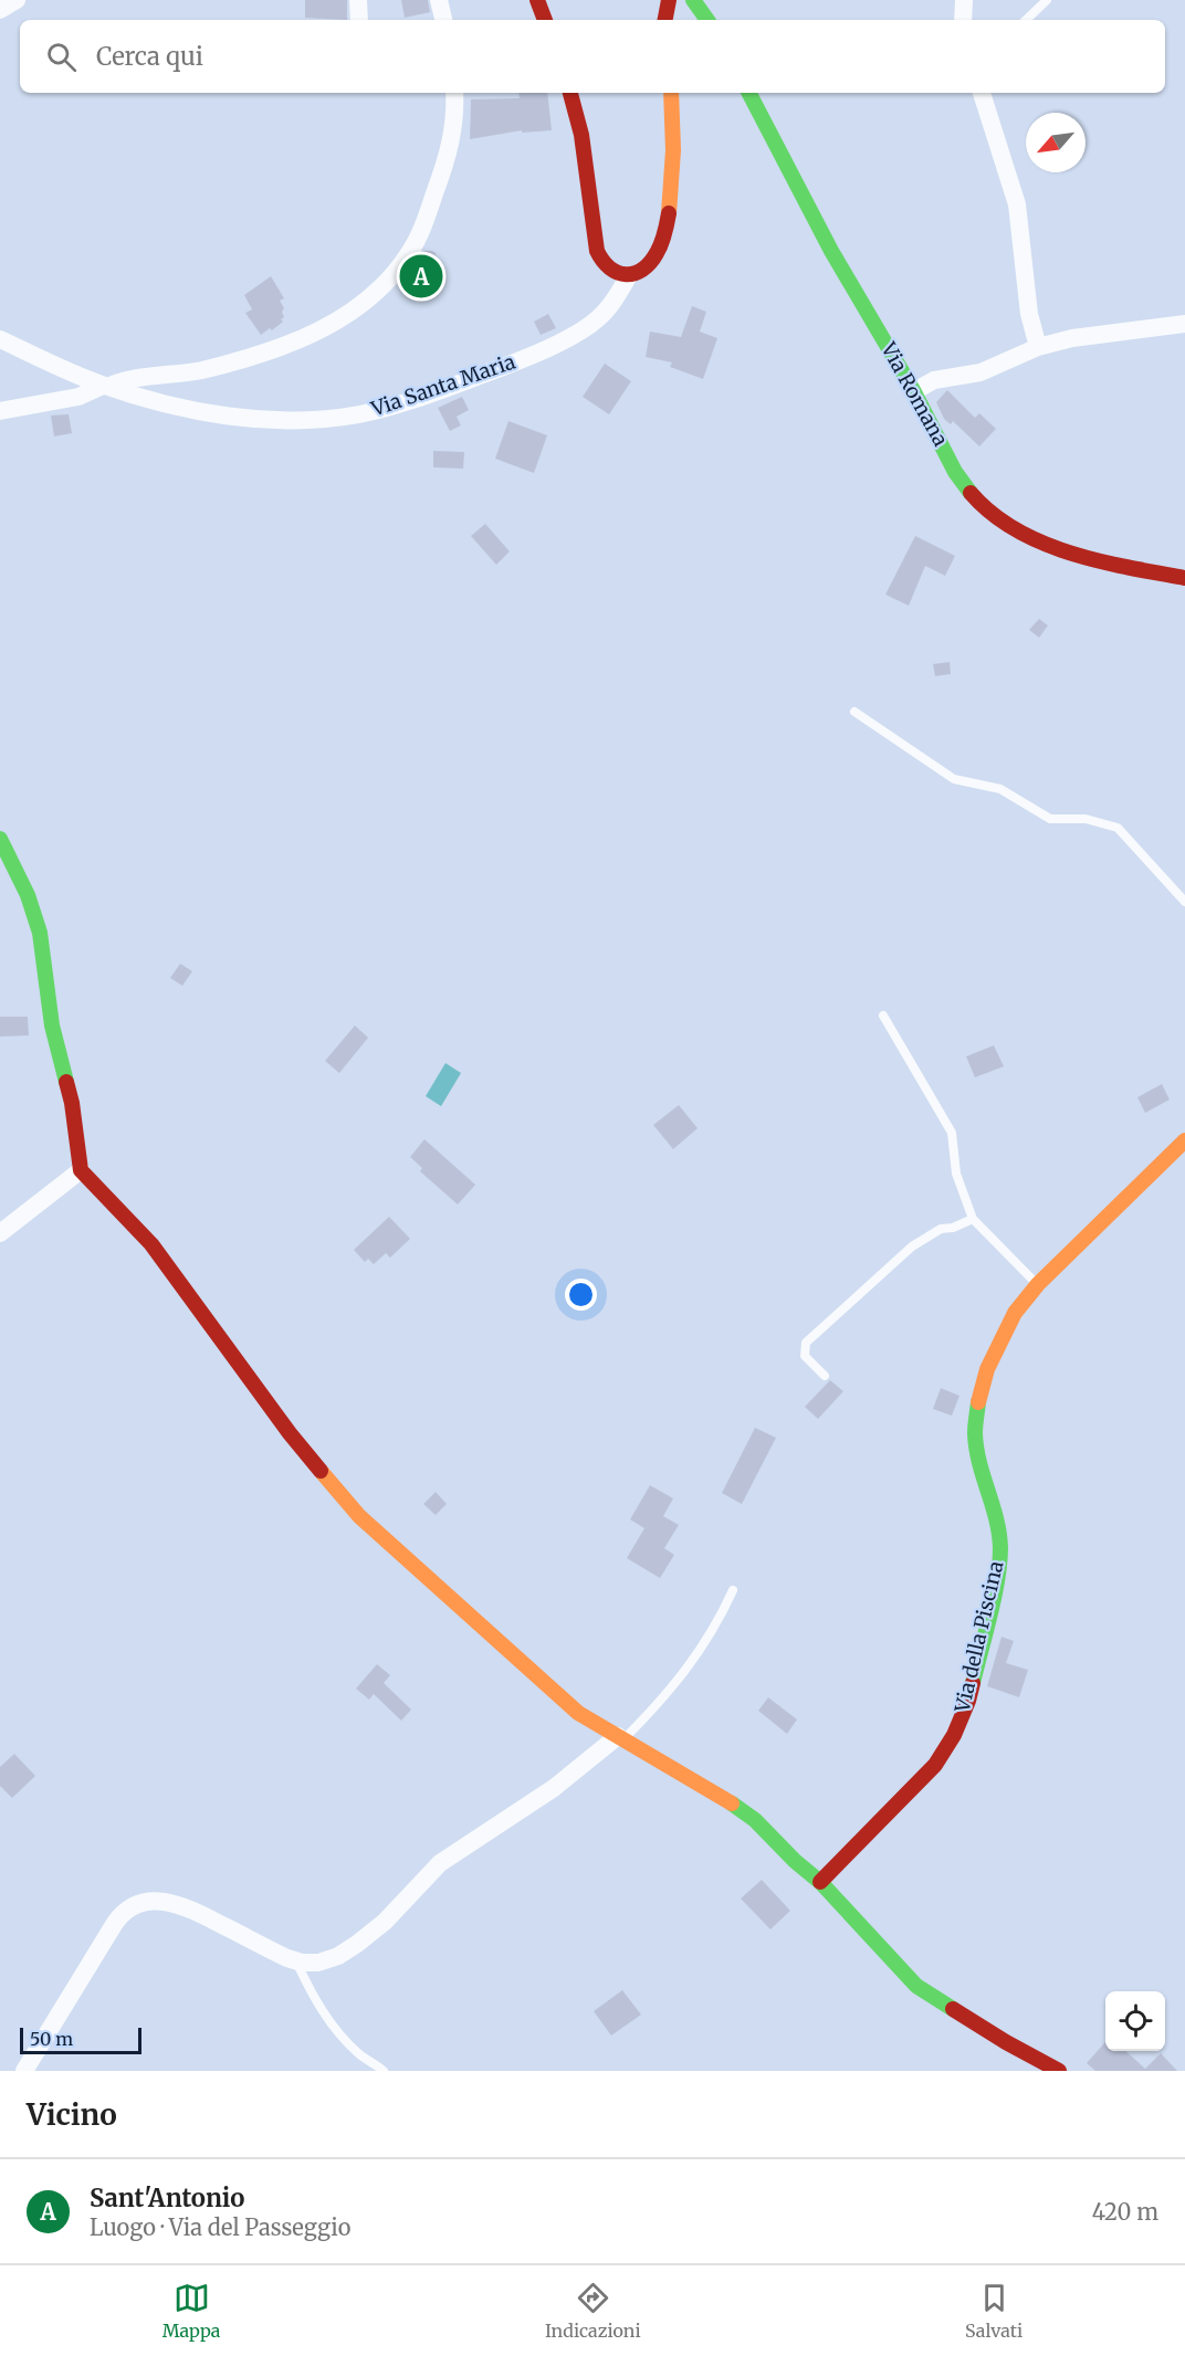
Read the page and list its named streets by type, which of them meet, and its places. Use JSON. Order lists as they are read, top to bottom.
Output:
{
  "streets": {
    "street": ["Via Santa Maria", "Via Romana", "Via della Piscina"]
  },
  "scale_bar": "50 m",
  "north": "bottom left",
  "page": {
    "search": "Cerca qui",
    "pins": "A",
    "scale": "50 m",
    "heading": "Vicino",
    "list": [
      {
        "mark": "A",
        "name": "Sant'Antonio",
        "note": "Luogo · Via del Passeggio",
        "value": "420 m"
      }
    ],
    "nav": ["Mappa", "Indicazioni", "Salvati"]
  }
}
